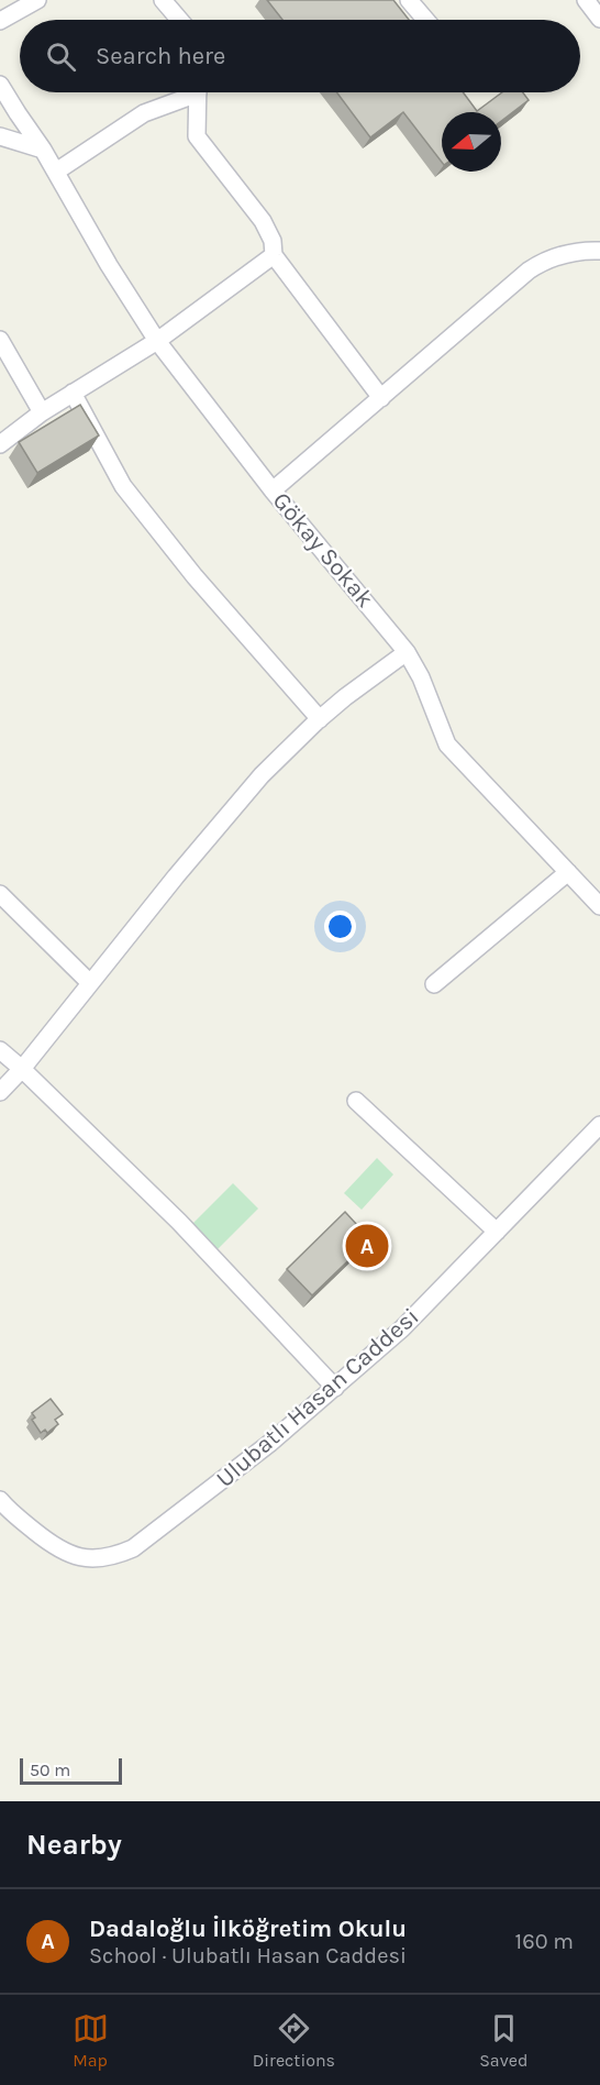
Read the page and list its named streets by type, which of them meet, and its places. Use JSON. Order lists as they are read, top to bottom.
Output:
{
  "streets": {
    "street": ["Gökay Sokak", "Ulubatlı Hasan Caddesi"]
  },
  "scale_bar": "50 m",
  "north": "left",
  "page": {
    "search": "Search here",
    "pins": "A",
    "scale": "50 m",
    "heading": "Nearby",
    "list": [
      {
        "mark": "A",
        "name": "Dadaloğlu İlköğretim Okulu",
        "note": "School · Ulubatlı Hasan Caddesi",
        "value": "160 m"
      }
    ],
    "nav": ["Map", "Directions", "Saved"]
  }
}
